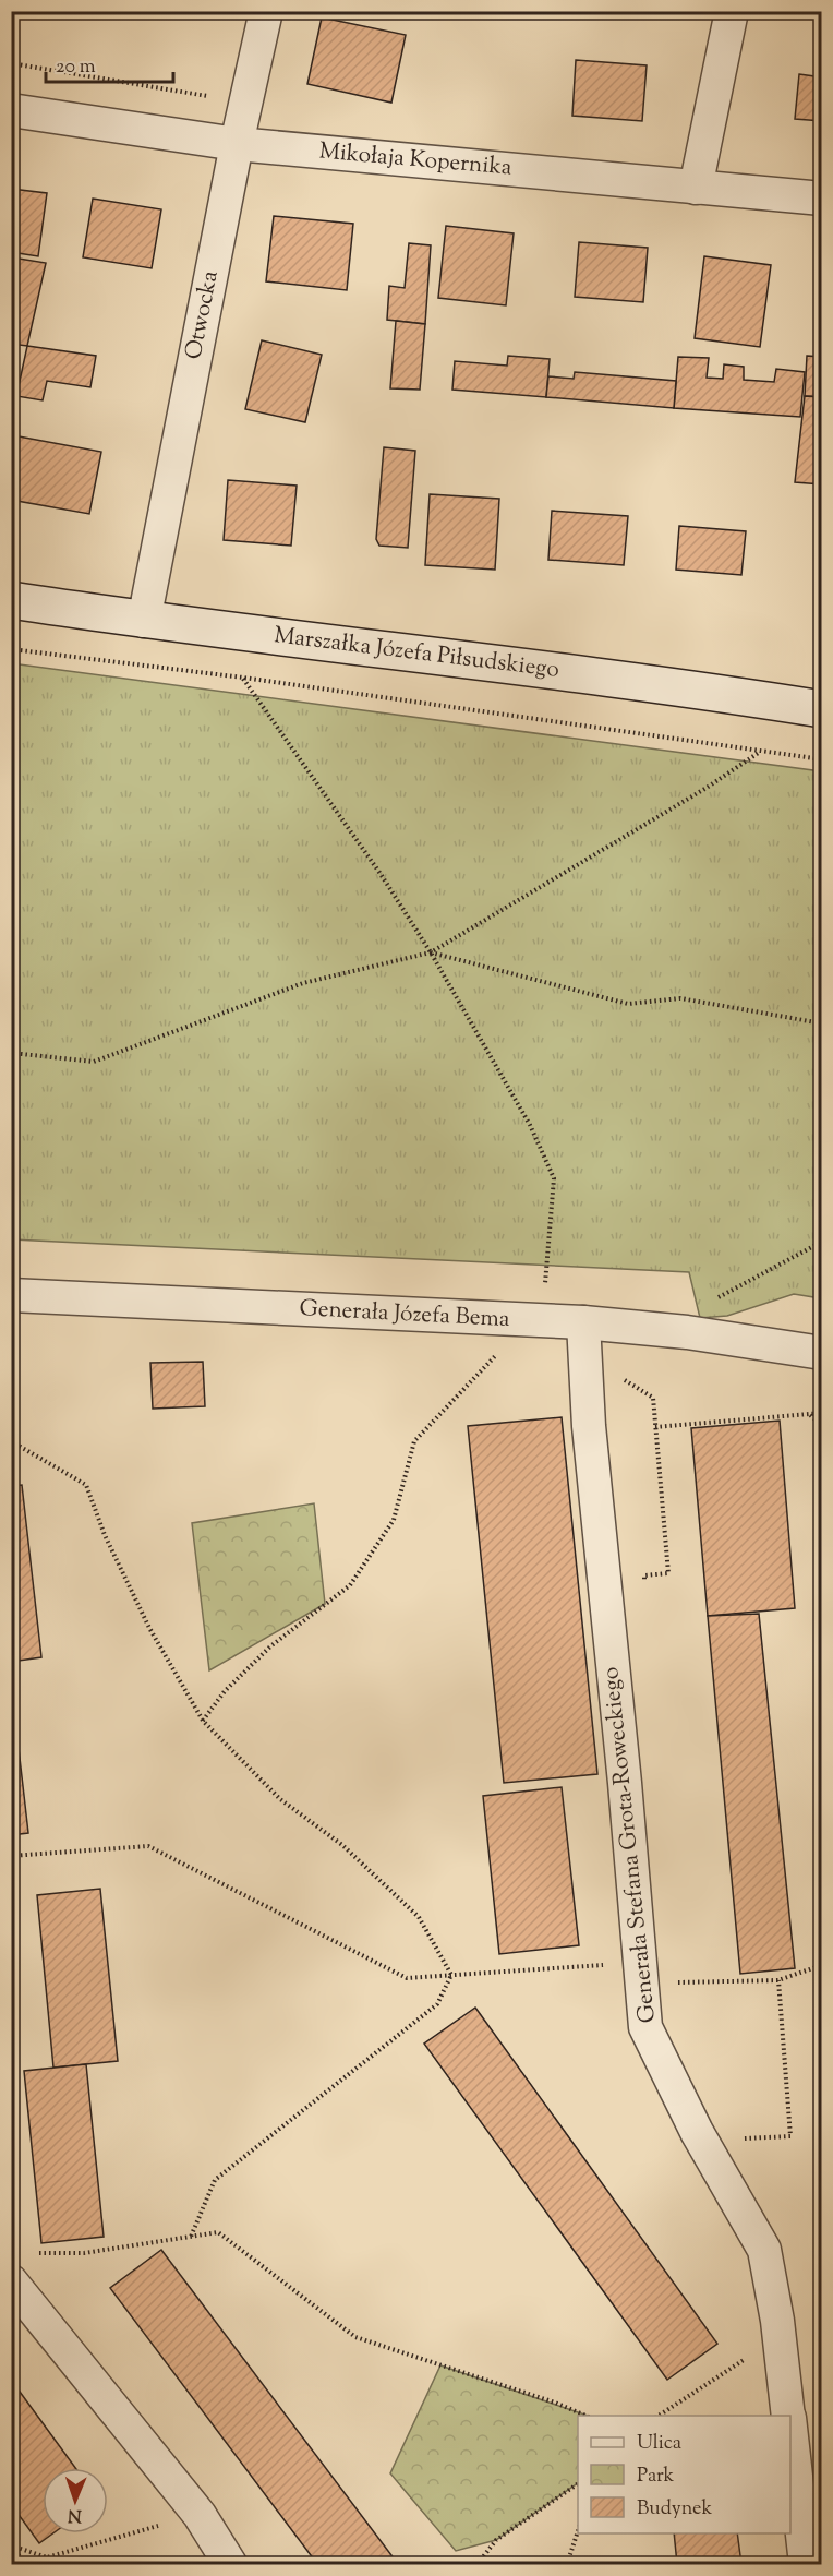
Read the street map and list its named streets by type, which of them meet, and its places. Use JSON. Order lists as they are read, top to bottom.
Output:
{
  "streets": {
    "street": [
      "Mikołaja Kopernika",
      "Otwocka",
      "Marszałka Józefa Piłsudskiego",
      "Generała Józefa Bema",
      "Generała Stefana Grota-Roweckiego"
    ]
  },
  "crossings": [
    ["Mikołaja Kopernika", "Otwocka"],
    ["Otwocka", "Marszałka Józefa Piłsudskiego"],
    ["Generała Józefa Bema", "Generała Stefana Grota-Roweckiego"]
  ],
  "legend": ["Ulica", "Park", "Budynek"],
  "scale_bar": "20 m",
  "north": "bottom"
}
